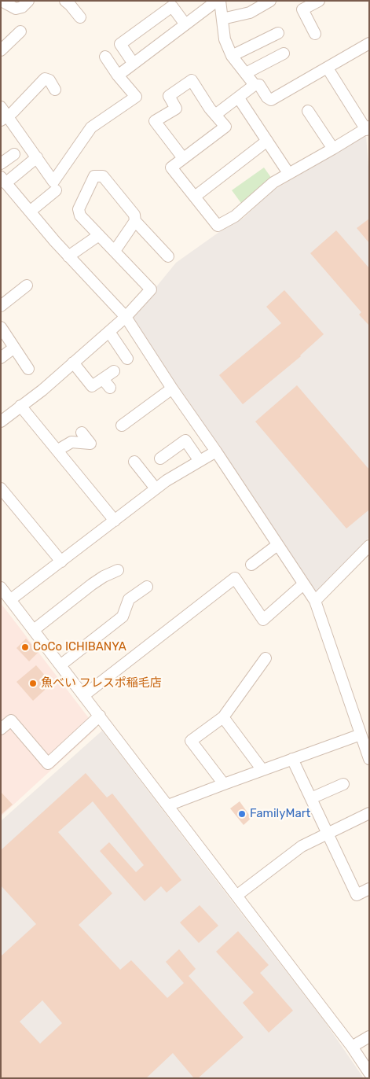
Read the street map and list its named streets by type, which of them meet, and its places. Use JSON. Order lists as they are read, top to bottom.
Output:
{
  "places": ["CoCo ICHIBANYA", "魚べい フレスポ稲毛店", "FamilyMart"]
}
